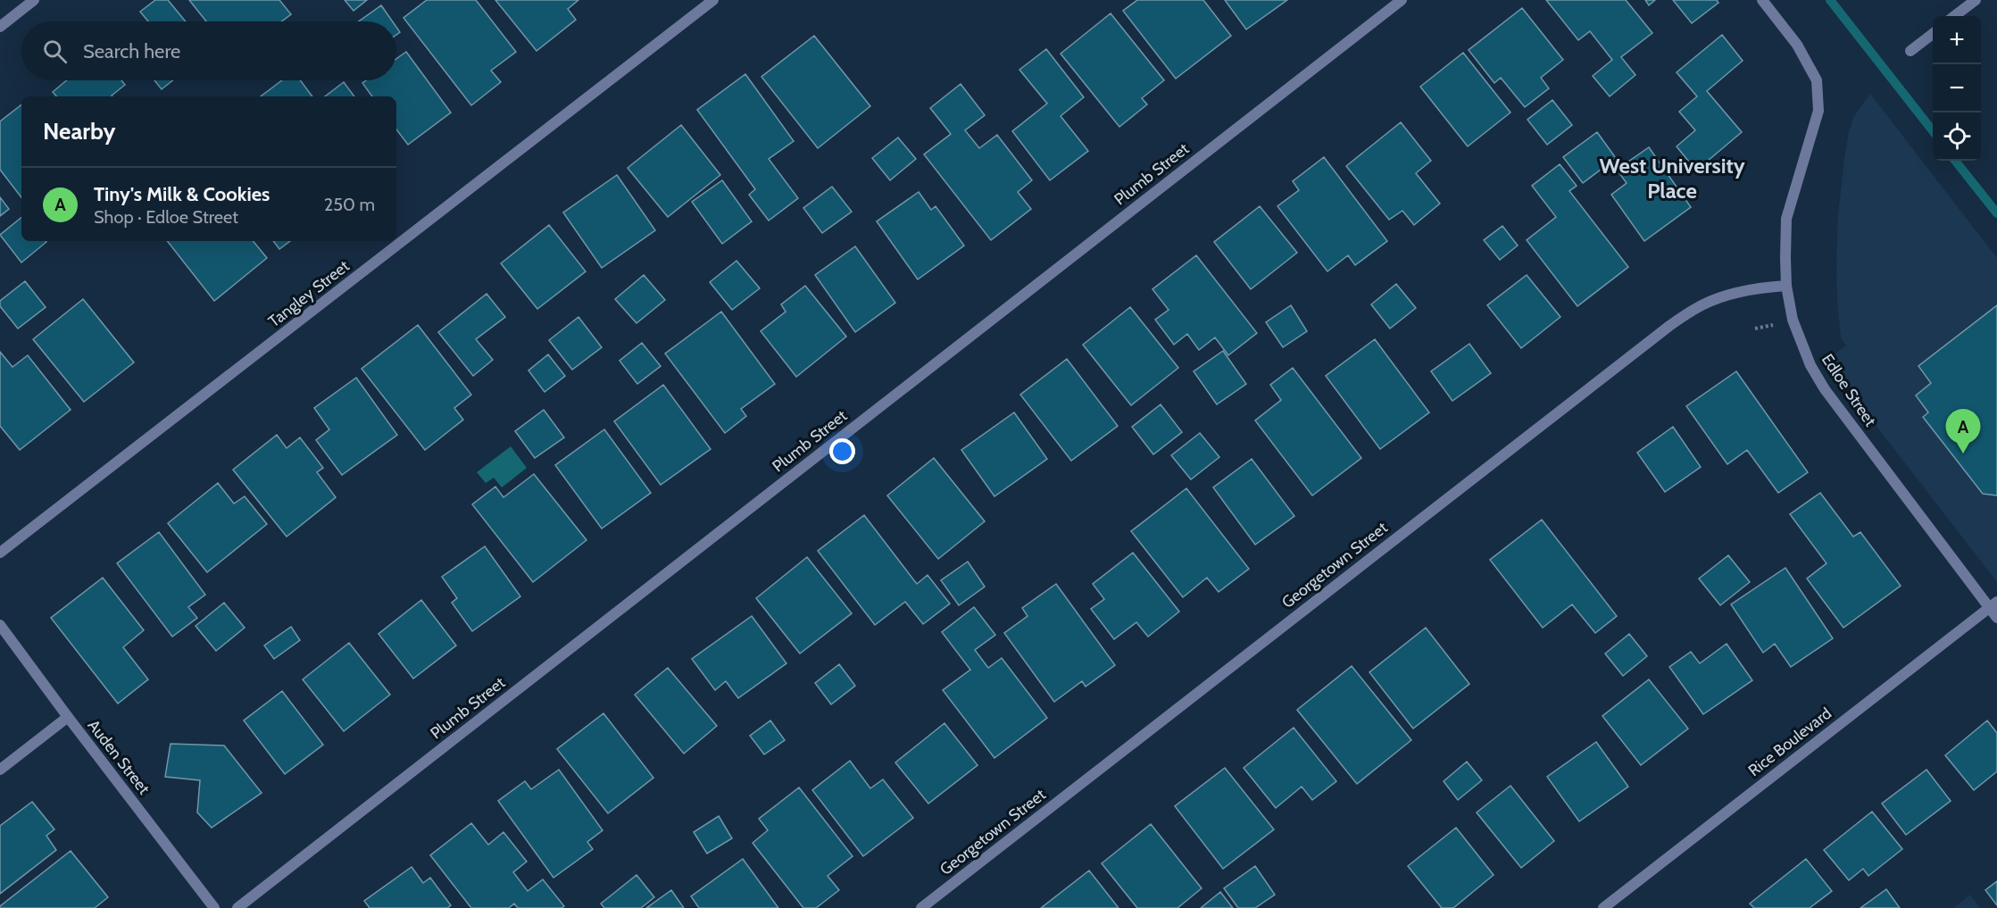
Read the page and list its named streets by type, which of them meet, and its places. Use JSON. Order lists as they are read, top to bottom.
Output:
{
  "streets": {
    "street": [
      "Plumb Street",
      "Tangley Street",
      "Edloe Street",
      "Georgetown Street",
      "Rice Boulevard",
      "Auden Street"
    ]
  },
  "crossings": [
    ["Edloe Street", "Georgetown Street"],
    ["Edloe Street", "Rice Boulevard"]
  ],
  "districts": ["West University Place"],
  "page": {
    "map_buttons": ["+", "−"],
    "search": "Search here",
    "heading": "Nearby",
    "list": [
      {
        "mark": "A",
        "name": "Tiny's Milk & Cookies",
        "note": "Shop · Edloe Street",
        "value": "250 m"
      }
    ],
    "pins": "A"
  }
}
